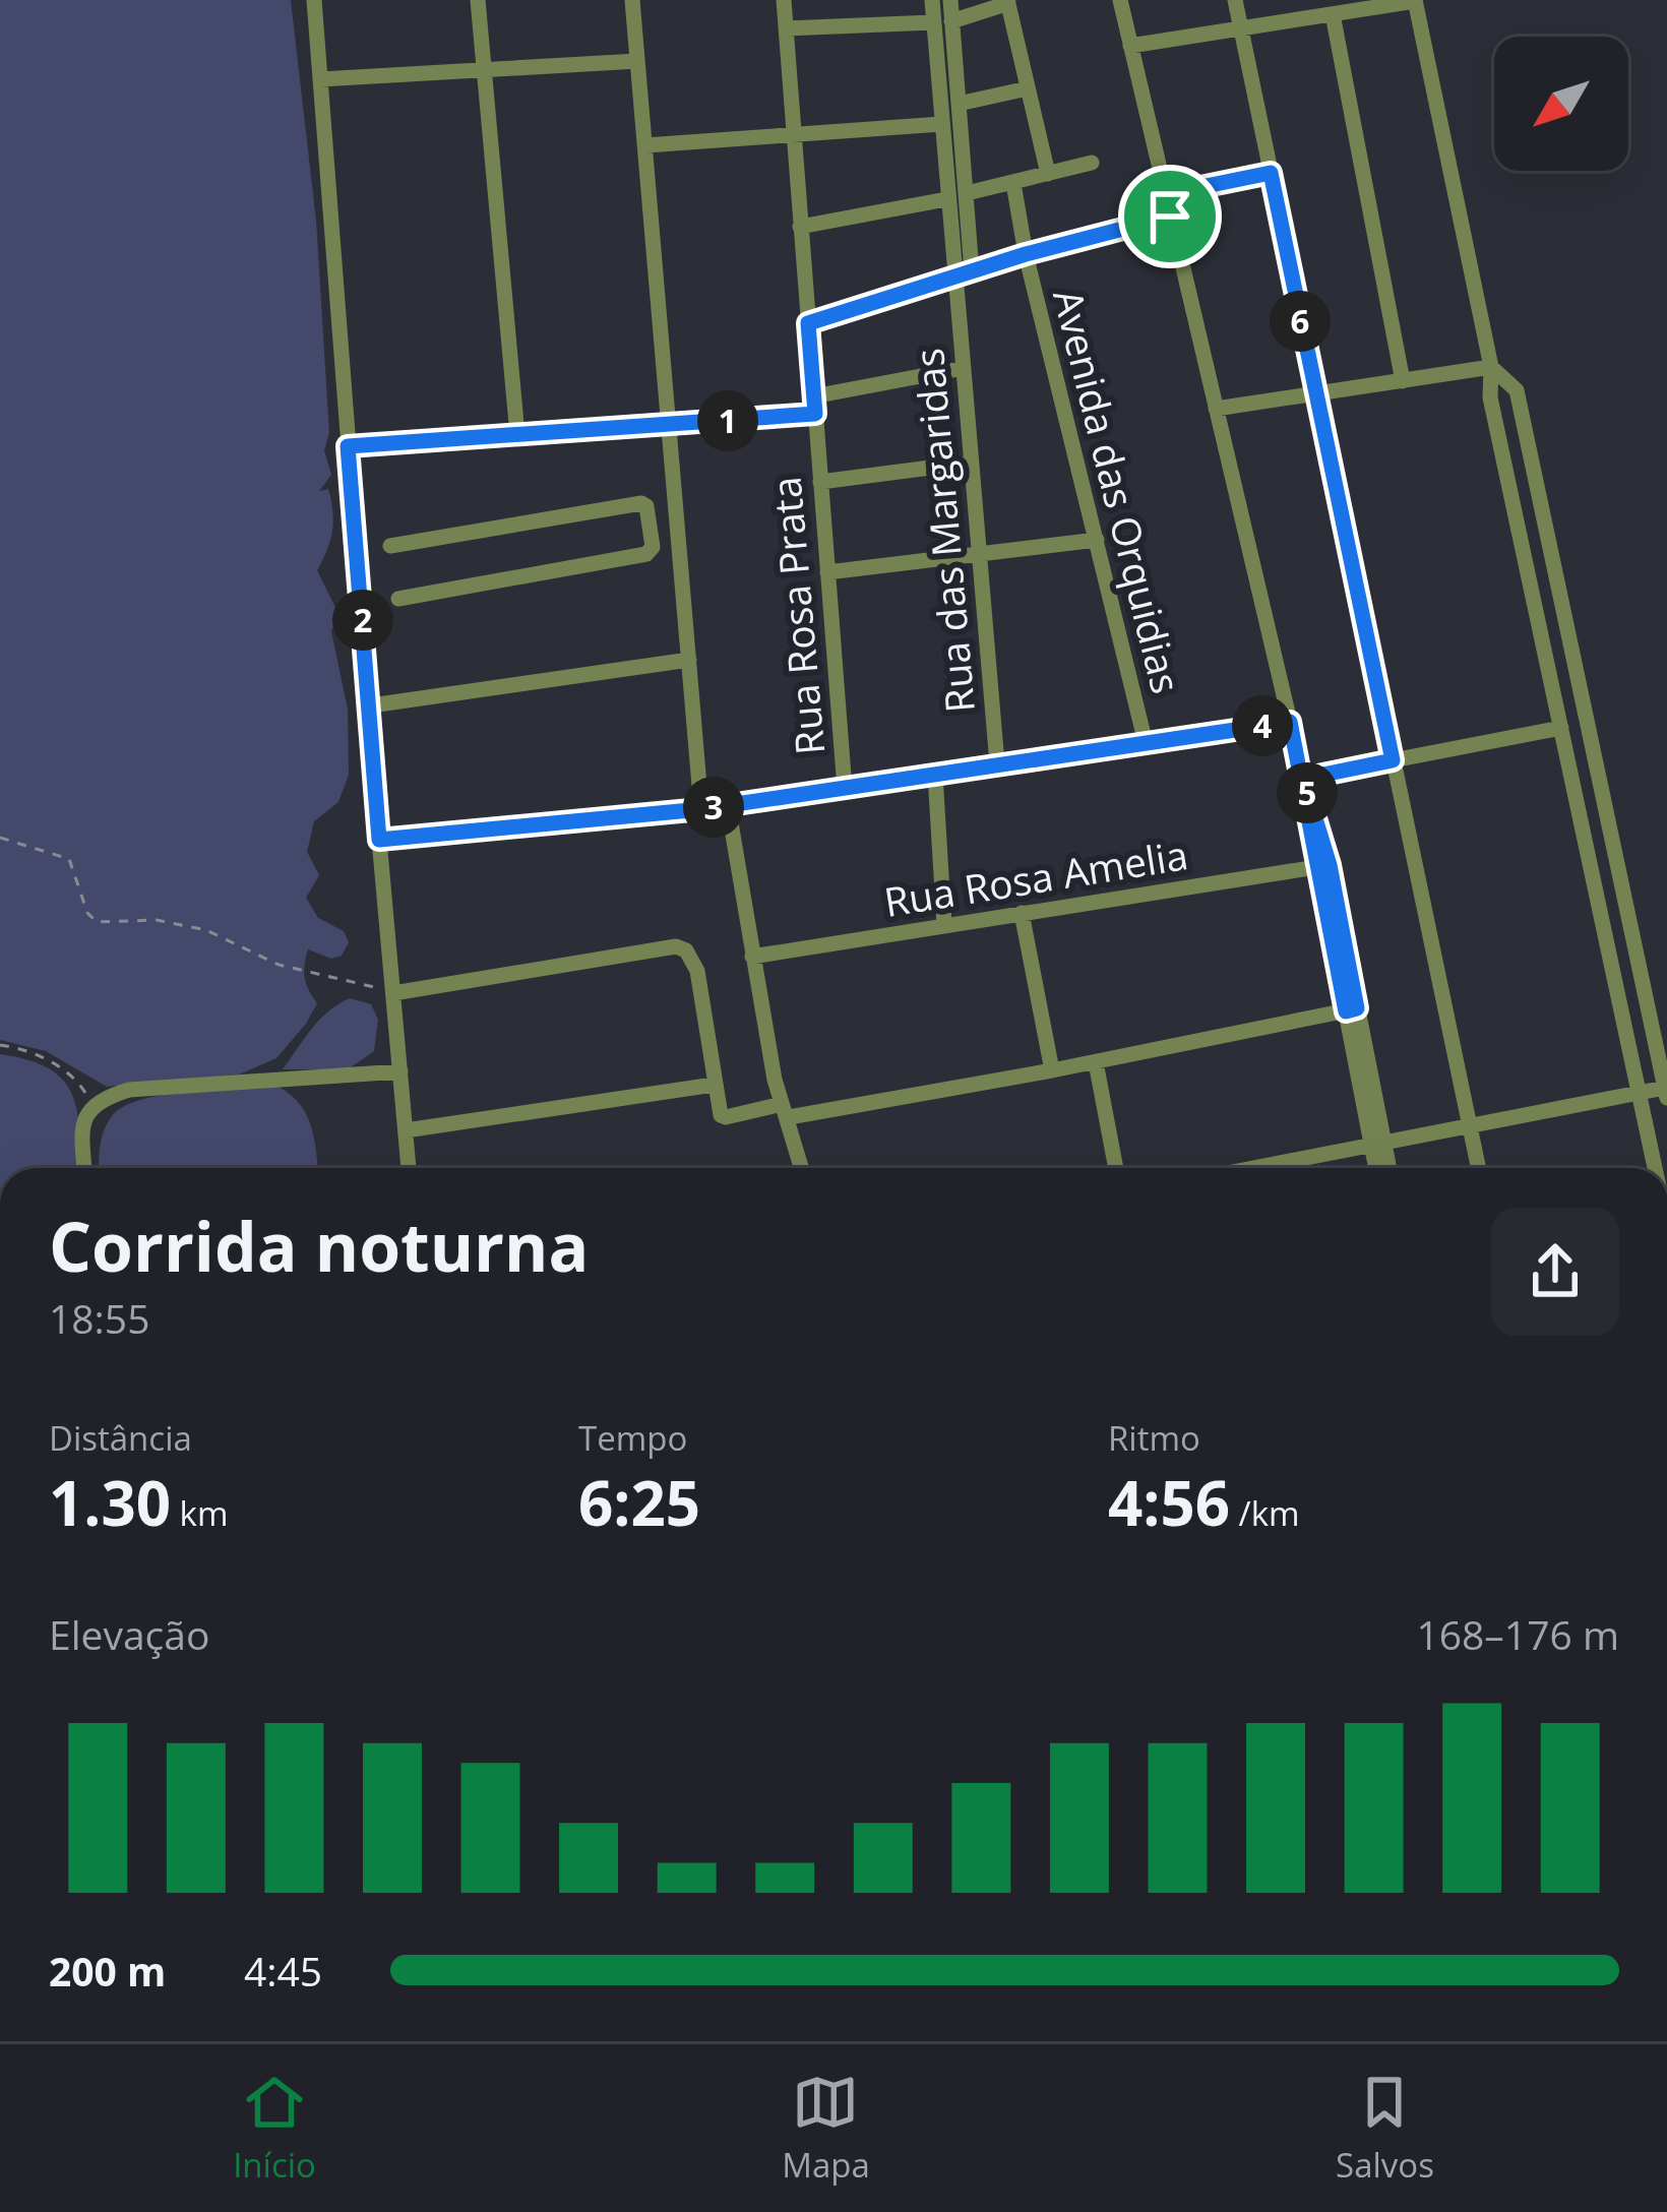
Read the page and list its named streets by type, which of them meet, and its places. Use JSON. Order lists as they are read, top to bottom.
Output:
{
  "streets": {
    "street": [
      "Avenida das Orquidias",
      "Rua das Margaridas",
      "Rua Rosa Prata",
      "Rua Rosa Amelia"
    ]
  },
  "north": "bottom left",
  "page": {
    "pins": [
      "6",
      "1",
      "2",
      "4",
      "5",
      "3"
    ],
    "heading": ["Corrida noturna", "18:55"],
    "stats": [
      ["Distância", "1.30 km"],
      ["Tempo", "6:25"],
      ["Ritmo", "4:56 /km"]
    ],
    "chart": ["Elevação", "168–176 m"],
    "list": [
      {
        "name": "200 m",
        "note": "4:45"
      }
    ],
    "tabs": ["Início", "Mapa", "Salvos"]
  }
}
